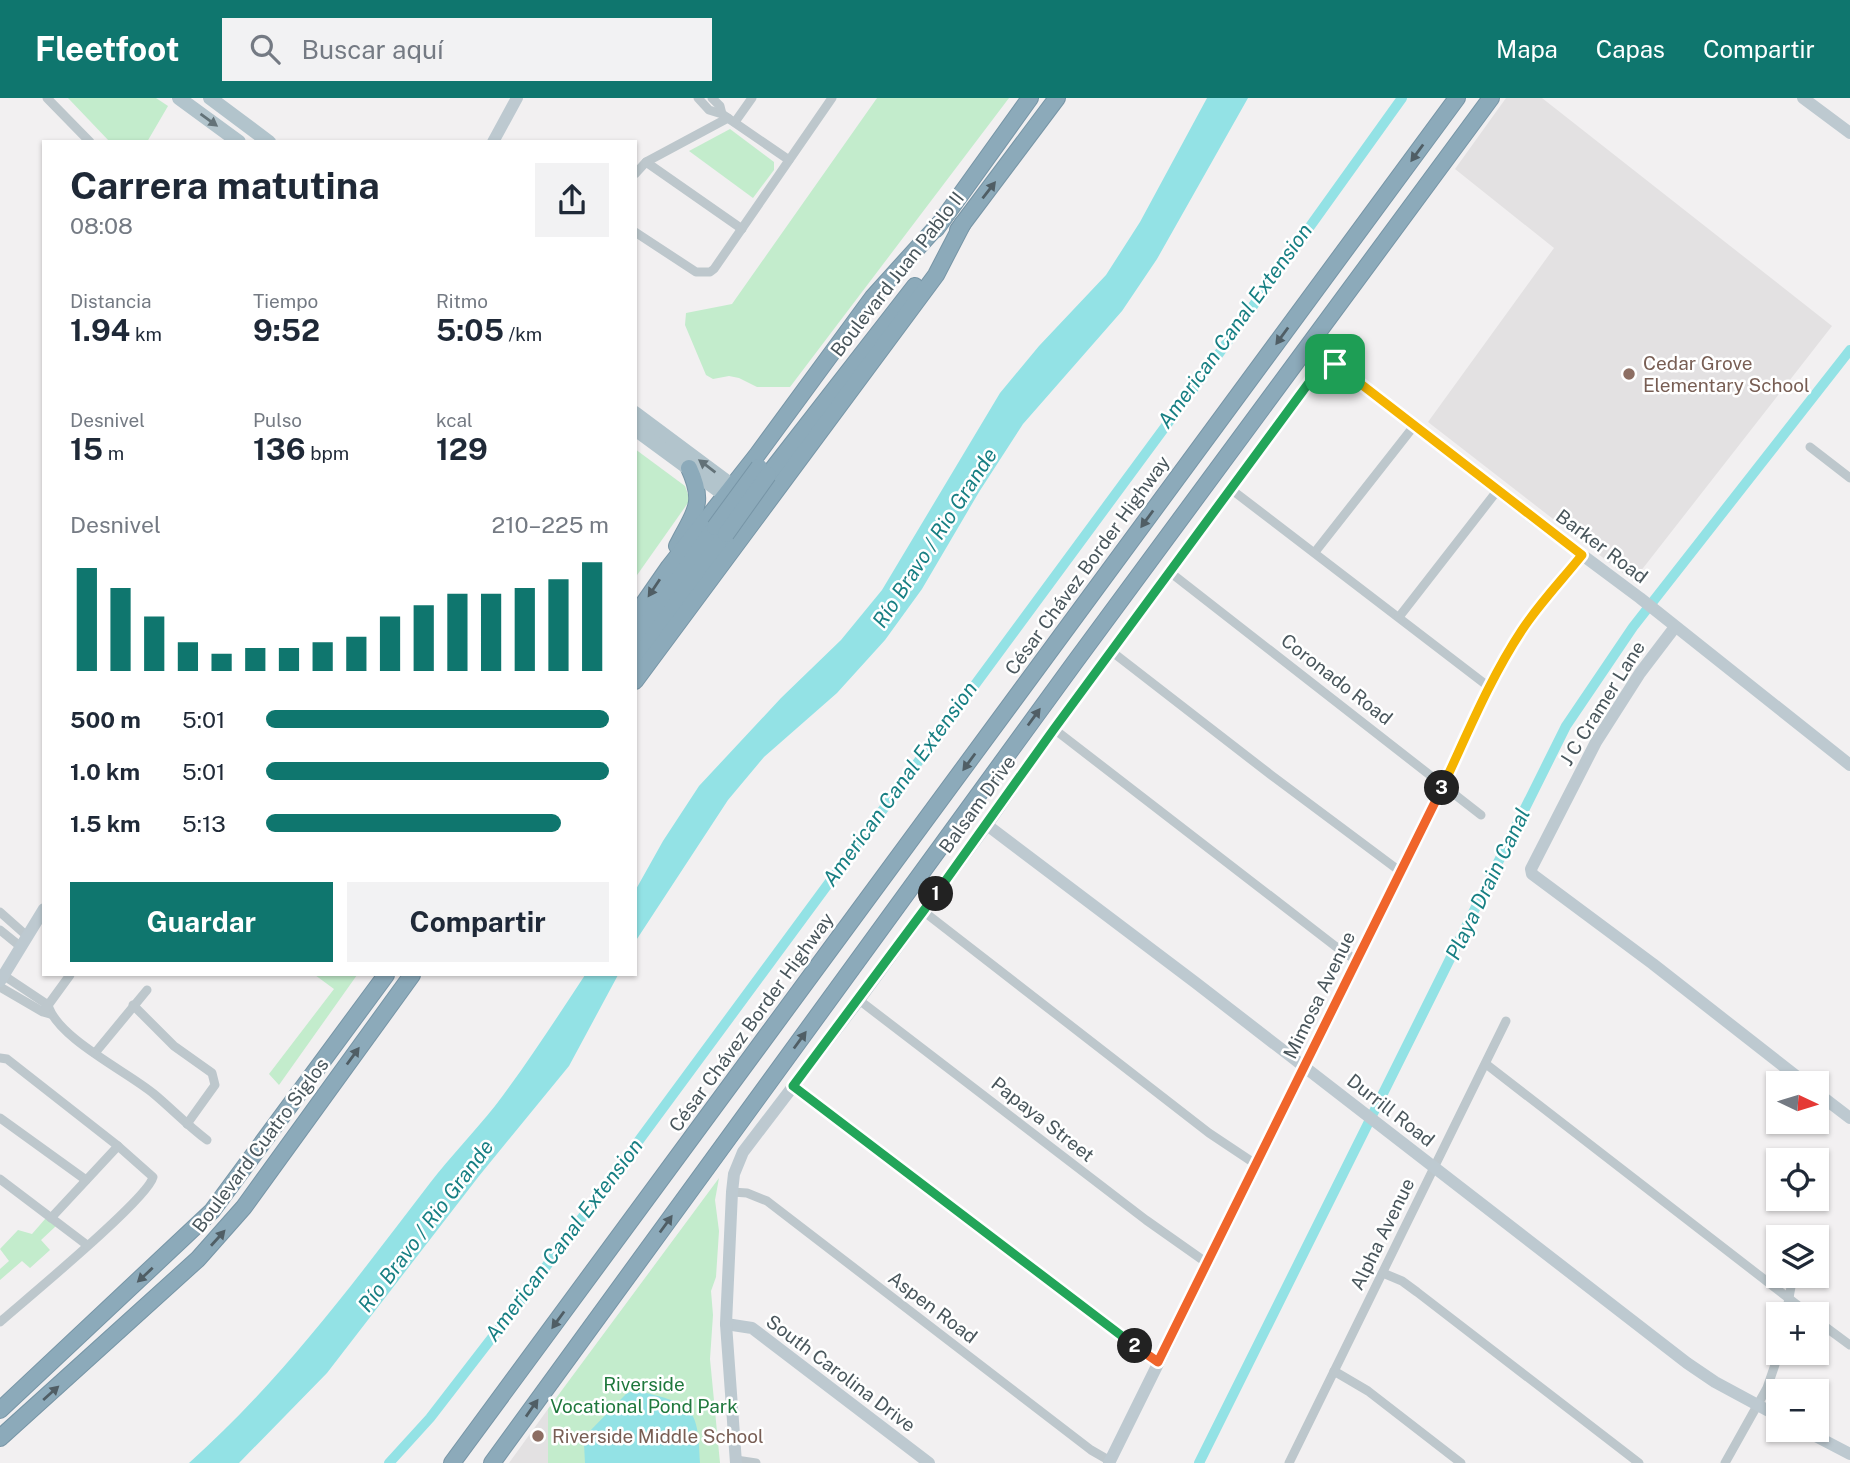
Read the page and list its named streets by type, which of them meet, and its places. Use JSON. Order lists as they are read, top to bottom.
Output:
{
  "streets": {
    "highway": ["Boulevard Juan Pablo II", "César Chávez Border Highway", "Boulevard Cuatro Siglos"],
    "street": [
      "Barker Road",
      "Coronado Road",
      "J C Cramer Lane",
      "Balsam Drive",
      "Mimosa Avenue",
      "Durrill Road",
      "Papaya Street",
      "Alpha Avenue",
      "Aspen Road",
      "South Carolina Drive"
    ]
  },
  "crossings": [
    ["Barker Road", "J C Cramer Lane"],
    ["Barker Road", "Balsam Drive"],
    ["Barker Road", "Mimosa Avenue"],
    ["Coronado Road", "Balsam Drive"],
    ["Coronado Road", "Mimosa Avenue"],
    ["Balsam Drive", "Durrill Road"],
    ["Balsam Drive", "Papaya Street"],
    ["Balsam Drive", "Aspen Road"],
    ["Balsam Drive", "South Carolina Drive"],
    ["Mimosa Avenue", "Durrill Road"],
    ["Mimosa Avenue", "Papaya Street"],
    ["Mimosa Avenue", "Aspen Road"],
    ["Durrill Road", "Alpha Avenue"]
  ],
  "water": ["American Canal Extension", "Río Bravo / Rio Grande", "Playa Drain Canal"],
  "parks": ["Riverside Vocational Pond Park"],
  "places": ["Cedar Grove Elementary School", "Riverside Middle School"],
  "north": "right",
  "page": {
    "header": "Fleetfoot",
    "search": "Buscar aquí",
    "nav": ["Mapa", "Capas", "Compartir"],
    "heading": ["Carrera matutina", "08:08"],
    "stats": [
      ["Distancia", "1.94 km"],
      ["Tiempo", "9:52"],
      ["Ritmo", "5:05 /km"],
      ["Desnivel", "15 m"],
      ["Pulso", "136 bpm"],
      ["kcal", "129"]
    ],
    "chart": ["Desnivel", "210–225 m"],
    "list": [
      {
        "name": "500 m",
        "note": "5:01"
      },
      {
        "name": "1.0 km",
        "note": "5:01"
      },
      {
        "name": "1.5 km",
        "note": "5:13"
      }
    ],
    "pins": ["3", "1", "2"],
    "buttons": ["Guardar", "Compartir"],
    "map_buttons": ["+", "−"]
  }
}
